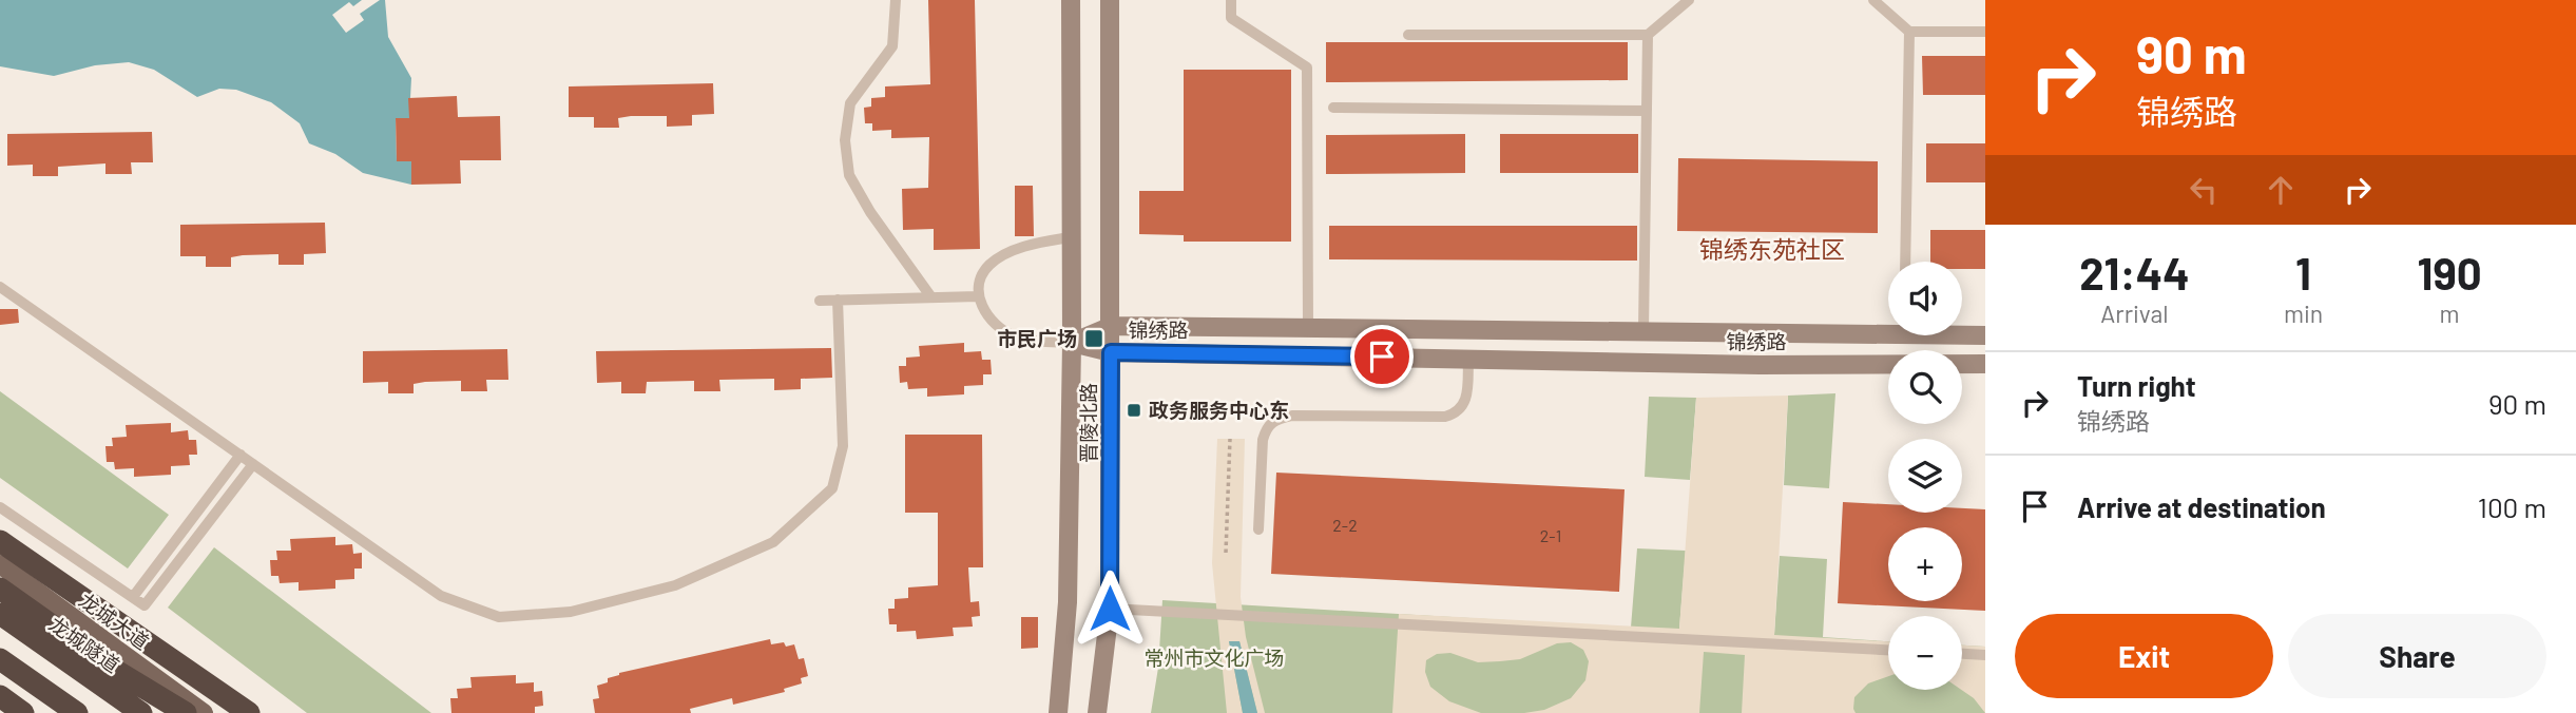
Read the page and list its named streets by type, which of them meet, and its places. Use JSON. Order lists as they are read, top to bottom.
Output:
{
  "streets": {
    "highway": ["龙城隧道"],
    "main road": ["龙城大道"],
    "street": ["锦绣路", "晋陵北路"]
  },
  "crossings": [
    ["锦绣路", "晋陵北路"]
  ],
  "districts": ["锦绣东苑社区"],
  "parks": ["常州市文化广场"],
  "places": {
    "transit": ["市民广场", "政务服务中心东"]
  },
  "house_numbers": ["2-2", "2-1"],
  "page": {
    "turn": ["90 m", "锦绣路"],
    "eta": [
      "21:44",
      "Arrival",
      "1",
      "min",
      "190",
      "m"
    ],
    "map_buttons": ["+", "−"],
    "list": [
      {
        "name": "Turn right",
        "note": "锦绣路",
        "value": "90 m"
      },
      {
        "name": "Arrive at destination",
        "value": "100 m"
      }
    ],
    "buttons": ["Exit", "Share"]
  }
}
